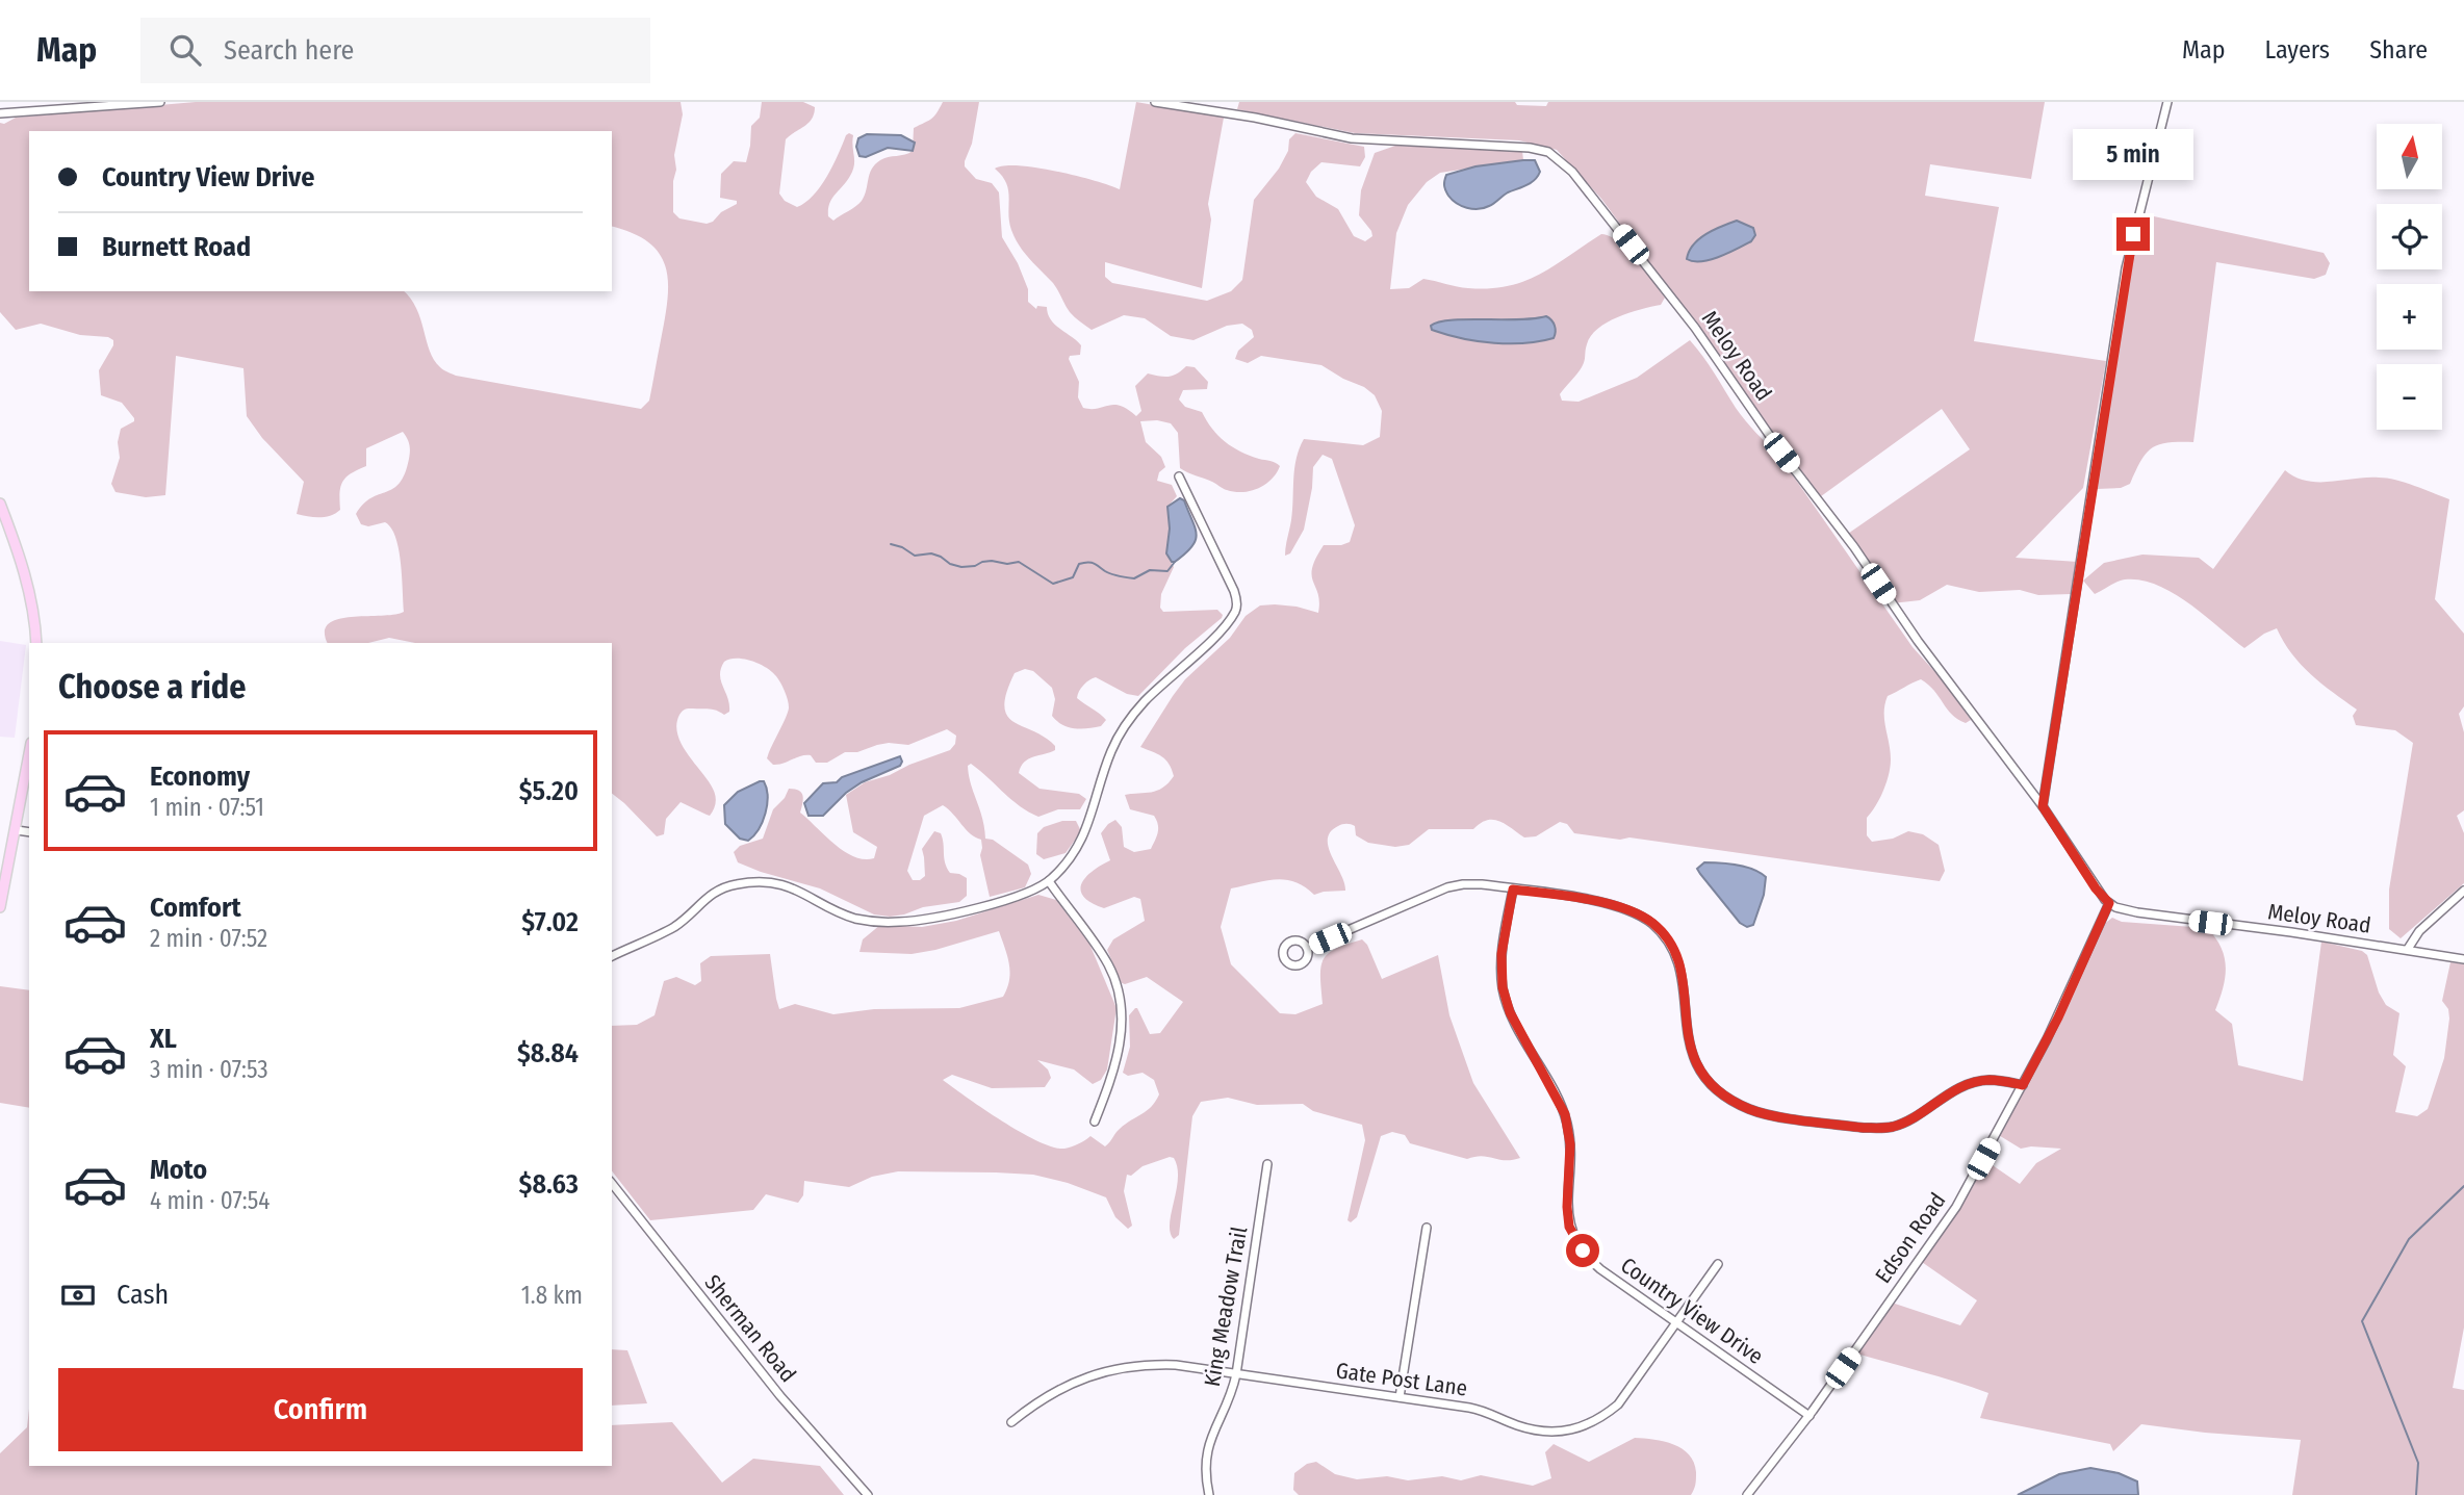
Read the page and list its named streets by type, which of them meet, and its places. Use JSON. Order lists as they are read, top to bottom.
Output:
{
  "streets": {
    "street": [
      "Meloy Road",
      "Edson Road",
      "King Meadow Trail",
      "Country View Drive",
      "Sherman Road",
      "Gate Post Lane"
    ]
  },
  "crossings": [
    ["Meloy Road", "Edson Road"],
    ["Edson Road", "Country View Drive"],
    ["King Meadow Trail", "Gate Post Lane"],
    ["Country View Drive", "Gate Post Lane"]
  ],
  "north": "top",
  "page": {
    "header": "Map",
    "search": "Search here",
    "nav": ["Map", "Layers", "Share"],
    "map_buttons": ["+", "−"],
    "bubble": "5 min",
    "banner": ["Country View Drive", "Burnett Road"],
    "heading": "Choose a ride",
    "list": [
      {
        "name": "Economy",
        "note": "1 min · 07:51",
        "value": "$5.20"
      },
      {
        "name": "Comfort",
        "note": "2 min · 07:52",
        "value": "$7.02"
      },
      {
        "name": "XL",
        "note": "3 min · 07:53",
        "value": "$8.84"
      },
      {
        "name": "Moto",
        "note": "4 min · 07:54",
        "value": "$8.63"
      }
    ],
    "pay": ["Cash", "1.8 km"],
    "buttons": "Confirm"
  }
}
